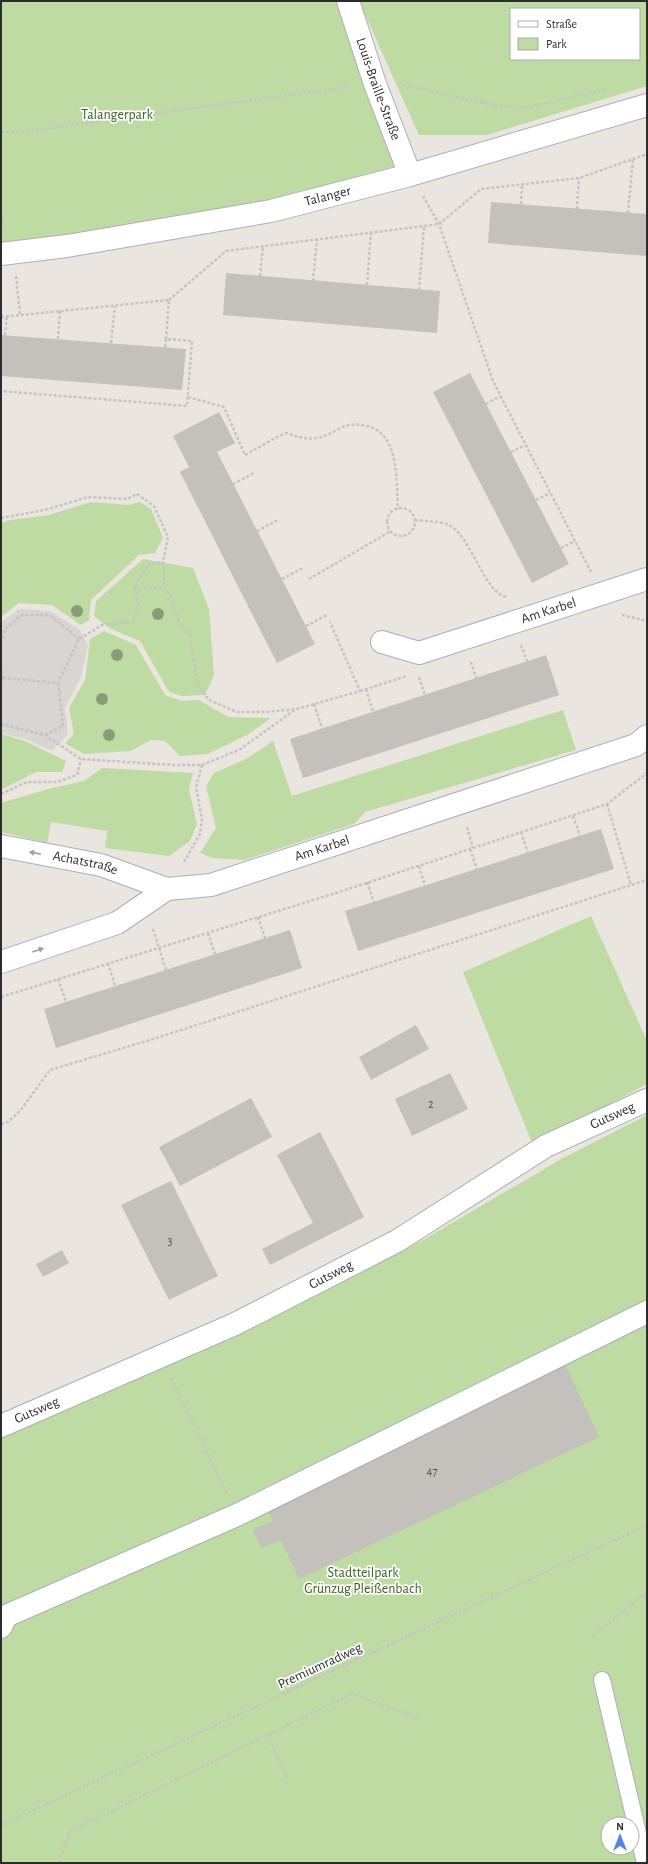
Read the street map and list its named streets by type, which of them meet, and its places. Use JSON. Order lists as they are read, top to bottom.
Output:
{
  "streets": {
    "street": [
      "Louis-Braille-Straße",
      "Talanger",
      "Am Karbel",
      "Achatstraße",
      "Gutsweg"
    ],
    "path": ["Premiumradweg"]
  },
  "crossings": [
    ["Louis-Braille-Straße", "Talanger"],
    ["Am Karbel", "Achatstraße"]
  ],
  "one_way": ["Achatstraße"],
  "parks": ["Talangerpark", "Stadtteilpark Grünzug Pleißenbach"],
  "house_numbers": ["2", "3", "47"],
  "legend": ["Straße", "Park"],
  "north": "top"
}
